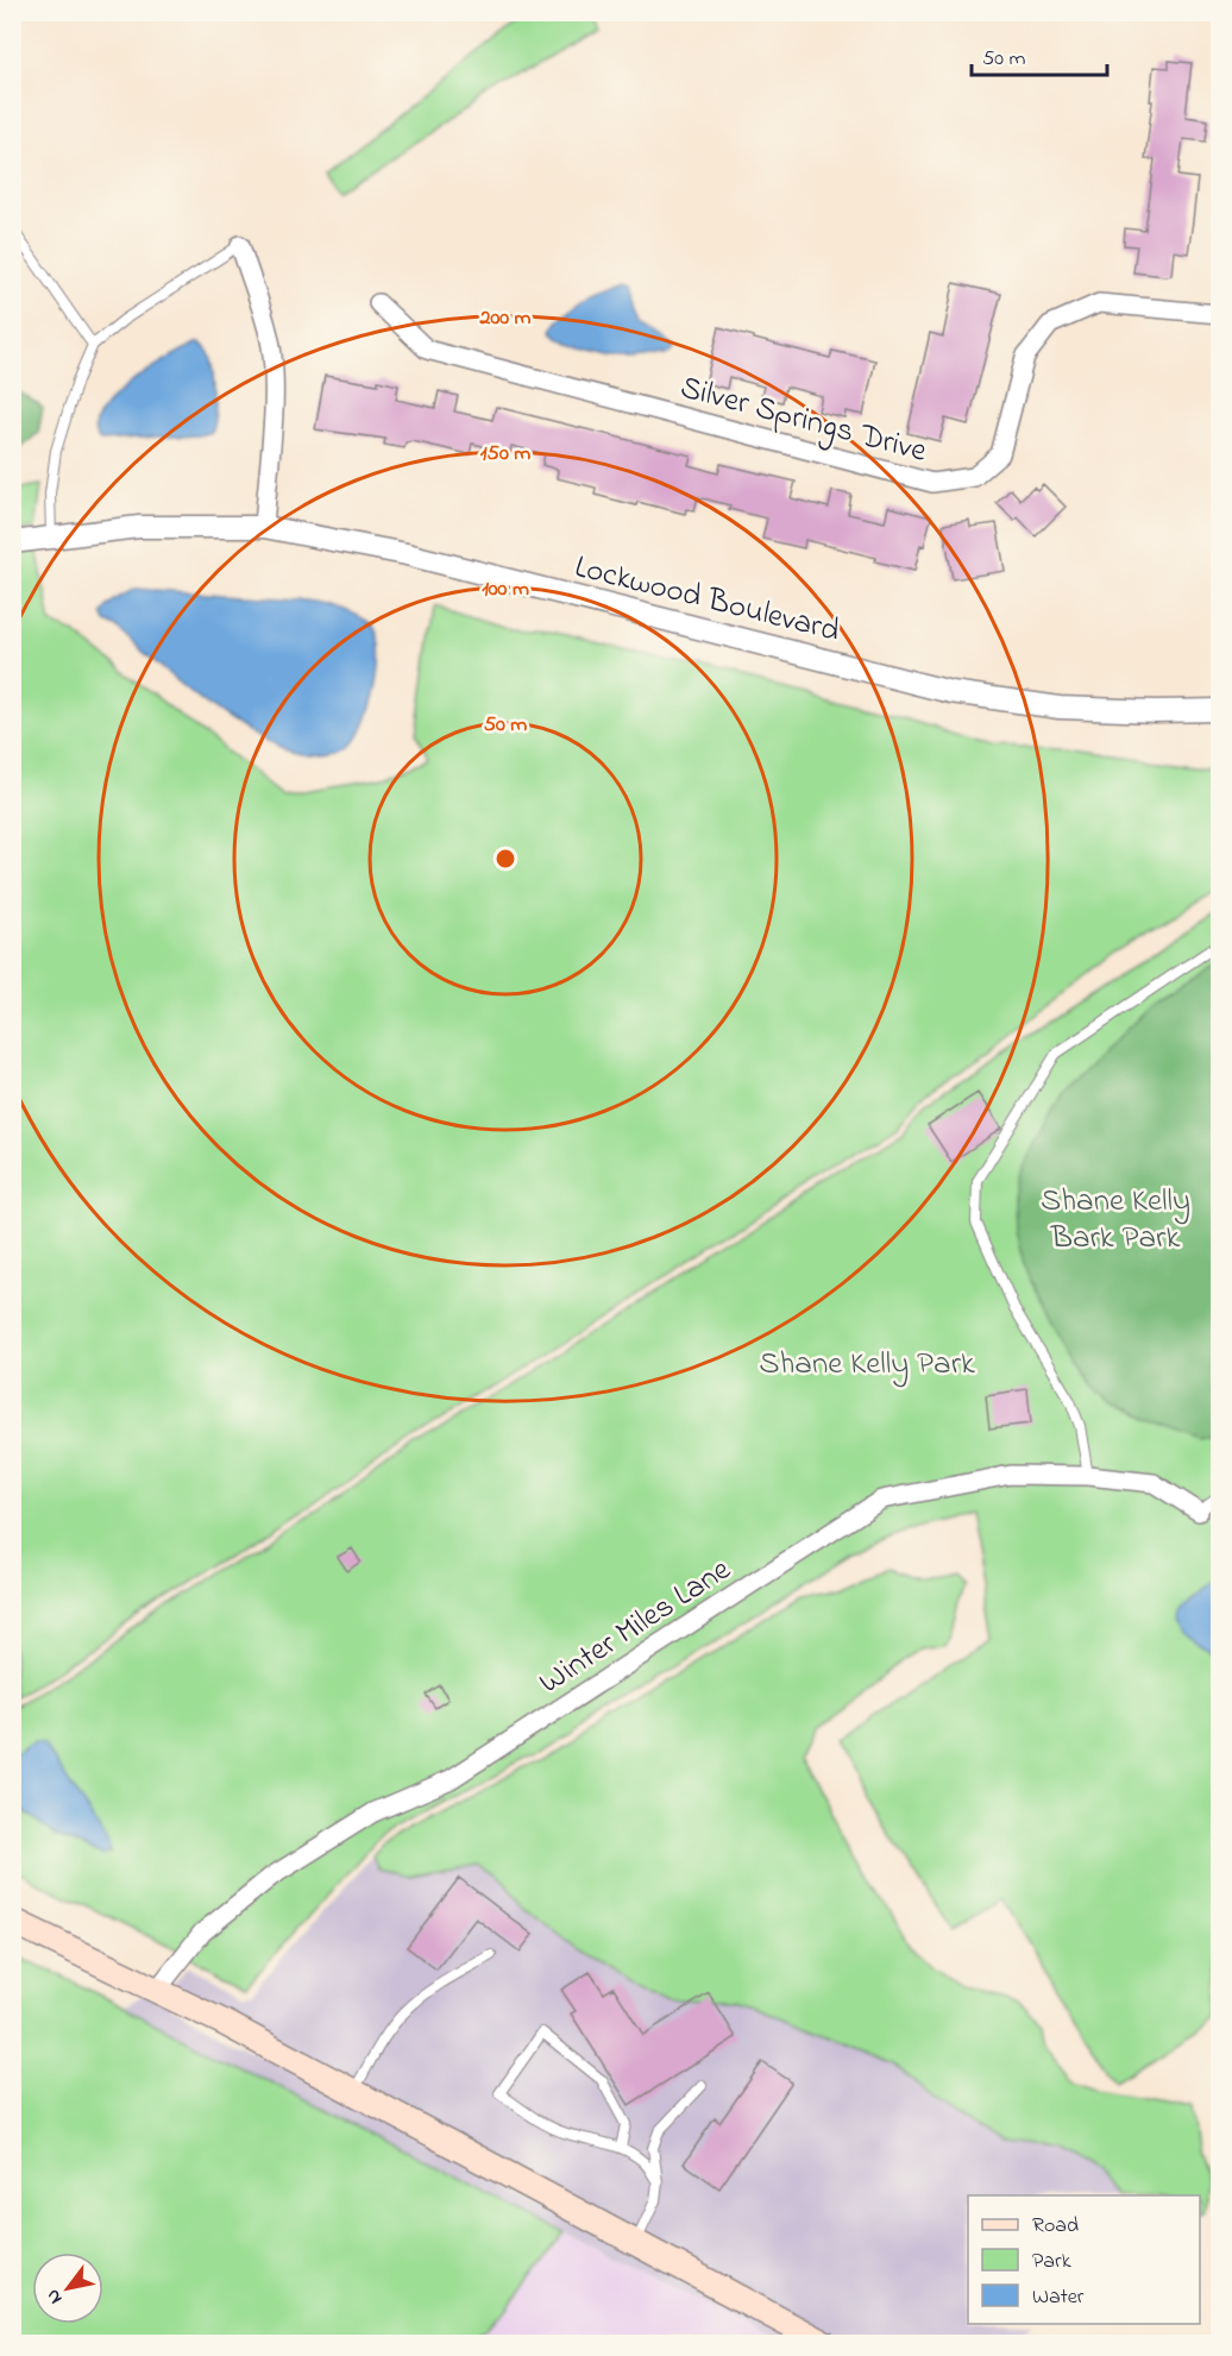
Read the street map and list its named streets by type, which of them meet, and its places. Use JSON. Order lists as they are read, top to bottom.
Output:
{
  "streets": {
    "street": ["Silver Springs Drive", "Lockwood Boulevard", "Winter Miles Lane"]
  },
  "parks": ["Shane Kelly Bark Park", "Shane Kelly Park"],
  "legend": ["Road", "Park", "Water"],
  "scale_bar": "50 m",
  "north": "bottom left",
  "rings": [
    "200 m",
    "150 m",
    "100 m",
    "50 m"
  ]
}
